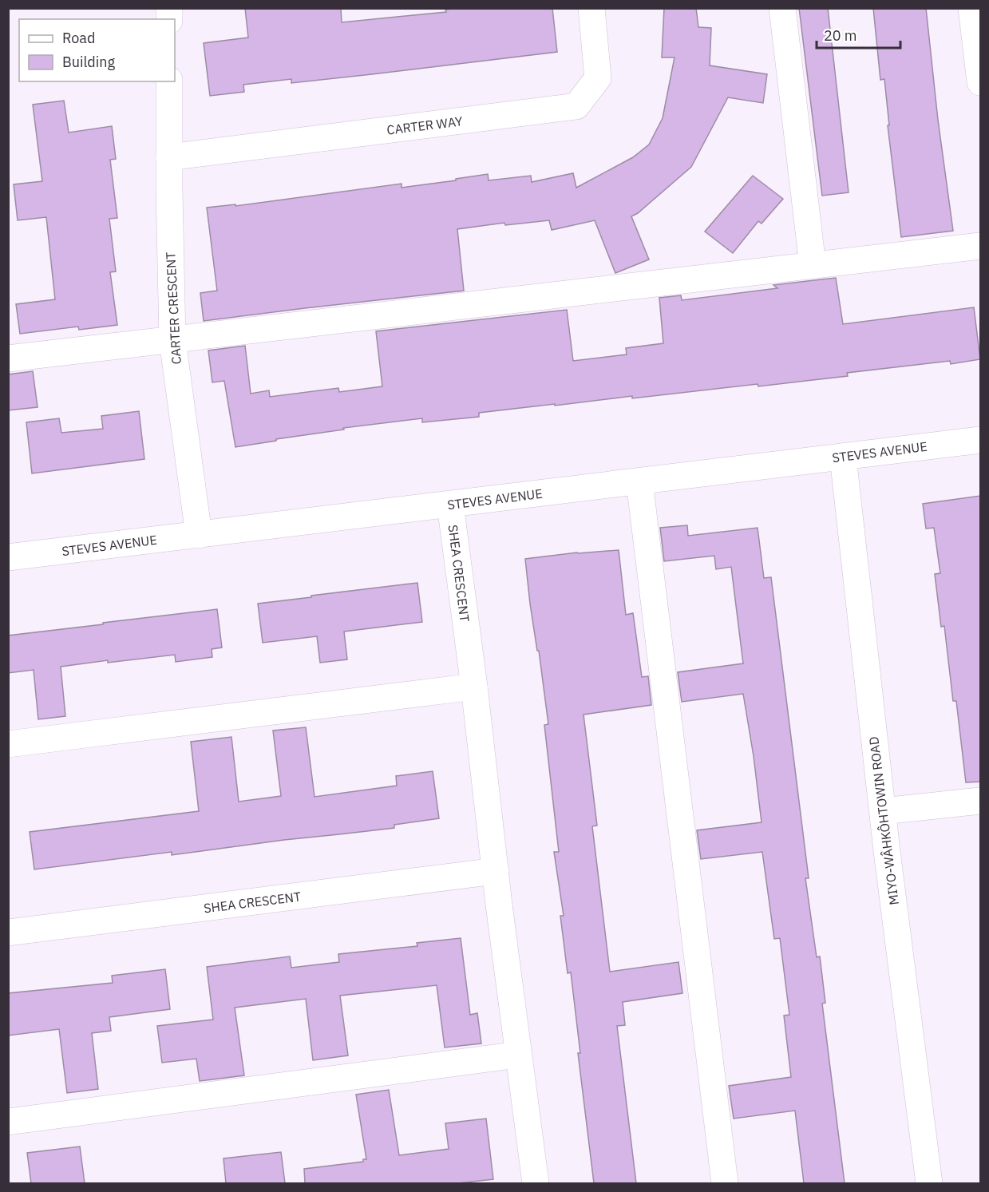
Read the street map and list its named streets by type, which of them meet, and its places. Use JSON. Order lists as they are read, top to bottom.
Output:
{
  "streets": {
    "street": [
      "CARTER WAY",
      "CARTER CRESCENT",
      "STEVES AVENUE",
      "SHEA CRESCENT",
      "MIYO-WÂHKÔHTOWIN ROAD"
    ]
  },
  "crossings": [
    ["CARTER WAY", "CARTER CRESCENT"],
    ["CARTER CRESCENT", "STEVES AVENUE"],
    ["STEVES AVENUE", "SHEA CRESCENT"],
    ["STEVES AVENUE", "MIYO-WÂHKÔHTOWIN ROAD"]
  ],
  "legend": ["Road", "Building"],
  "scale_bar": "20 m"
}
